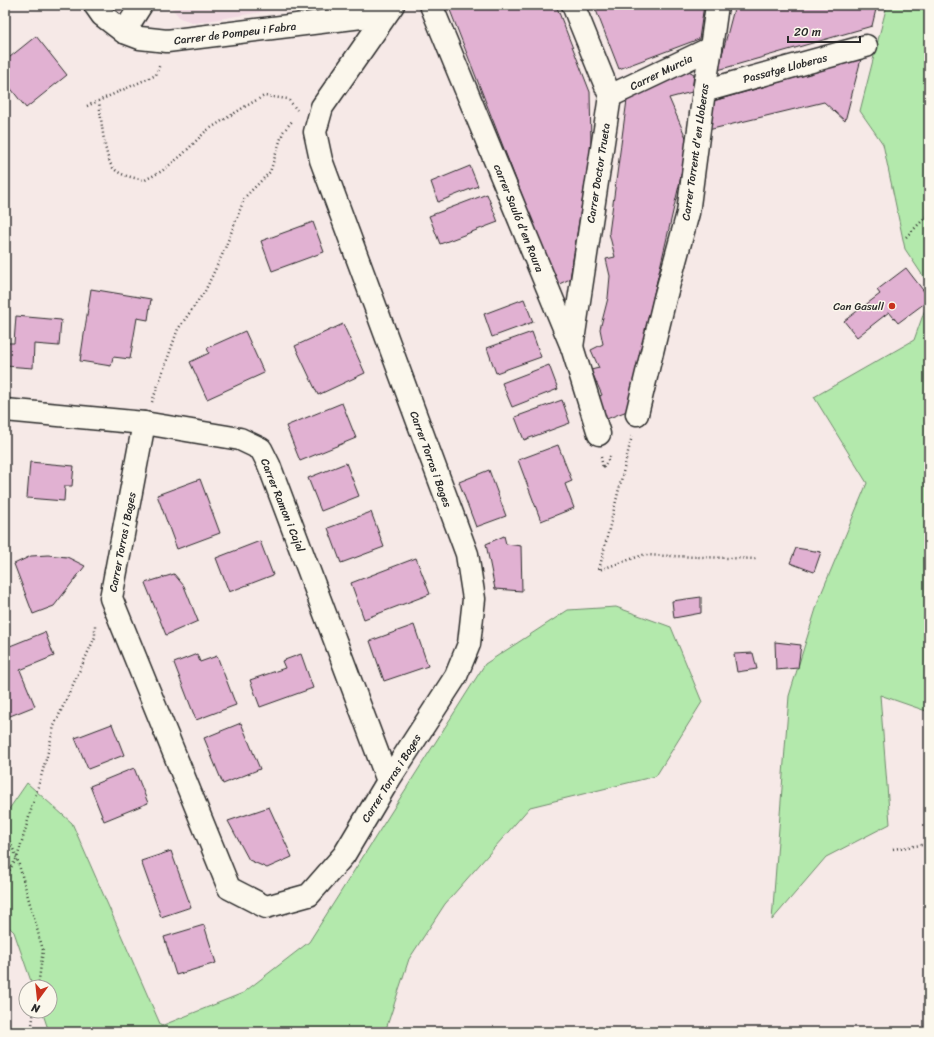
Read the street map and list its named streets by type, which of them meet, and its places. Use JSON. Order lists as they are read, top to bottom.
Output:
{
  "streets": {
    "street": [
      "Carrer de Pompeu i Fabra",
      "Passatge Lloberas",
      "Carrer Murcia",
      "Carrer Torrent d'en Lloberas",
      "Carrer Doctor Trueta",
      "carrer Sauló d'en Roura",
      "Carrer Torras i Bages",
      "Carrer Ramon i Cajal"
    ]
  },
  "crossings": [
    ["Carrer de Pompeu i Fabra", "Carrer Torras i Bages"],
    ["Passatge Lloberas", "Carrer Torrent d'en Lloberas"],
    ["Carrer Murcia", "Carrer Torrent d'en Lloberas"],
    ["Carrer Murcia", "Carrer Doctor Trueta"],
    ["Carrer Doctor Trueta", "carrer Sauló d'en Roura"],
    ["Carrer Torras i Bages", "Carrer Ramon i Cajal"]
  ],
  "places": ["Can Gasull"],
  "scale_bar": "20 m",
  "north": "bottom"
}
